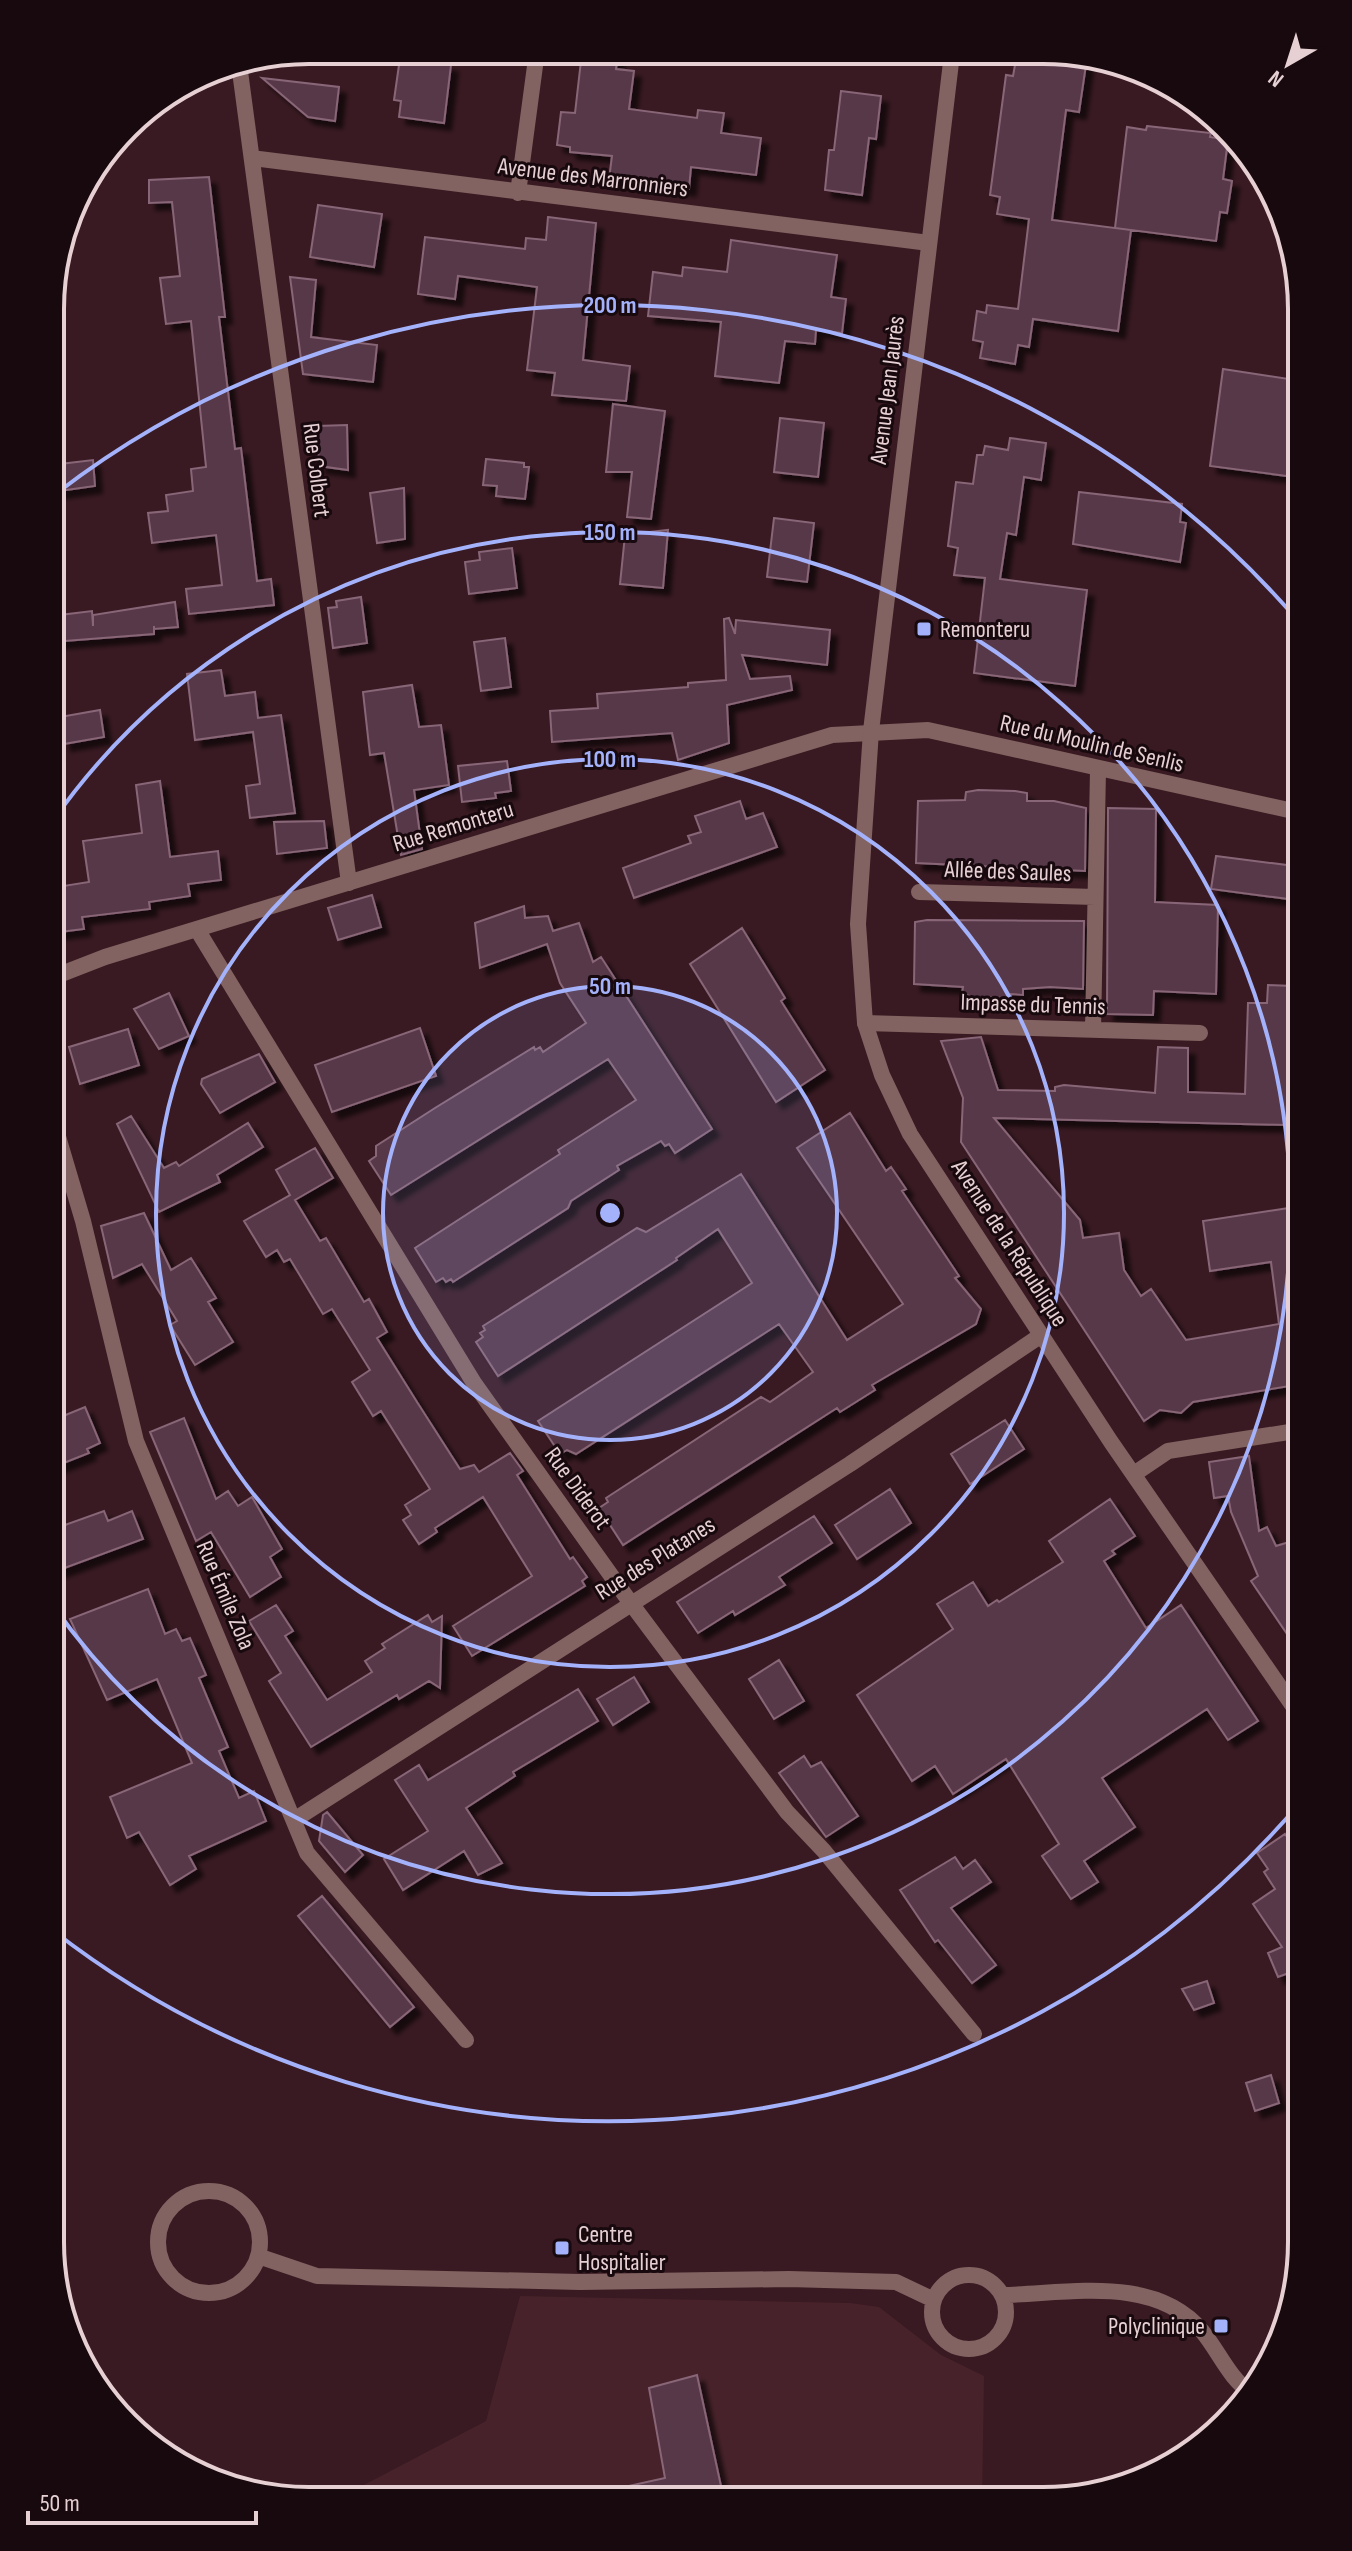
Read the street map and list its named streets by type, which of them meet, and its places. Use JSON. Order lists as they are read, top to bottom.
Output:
{
  "streets": {
    "street": [
      "Avenue des Marronniers",
      "Avenue Jean Jaurès",
      "Rue Colbert",
      "Rue du Moulin de Senlis",
      "Rue Remonteru",
      "Allée des Saules",
      "Impasse du Tennis",
      "Avenue de la République",
      "Rue Diderot",
      "Rue des Platanes",
      "Rue Émile Zola"
    ]
  },
  "crossings": [
    ["Avenue des Marronniers", "Avenue Jean Jaurès"],
    ["Avenue des Marronniers", "Rue Colbert"],
    ["Avenue Jean Jaurès", "Rue du Moulin de Senlis"],
    ["Avenue Jean Jaurès", "Rue Remonteru"],
    ["Avenue Jean Jaurès", "Avenue de la République"],
    ["Rue Colbert", "Rue Remonteru"],
    ["Rue du Moulin de Senlis", "Rue Remonteru"],
    ["Rue du Moulin de Senlis", "Allée des Saules"],
    ["Rue du Moulin de Senlis", "Avenue de la République"],
    ["Rue Remonteru", "Avenue de la République"],
    ["Rue Remonteru", "Rue Diderot"],
    ["Allée des Saules", "Impasse du Tennis"],
    ["Impasse du Tennis", "Avenue de la République"],
    ["Avenue de la République", "Rue des Platanes"],
    ["Rue Diderot", "Rue des Platanes"],
    ["Rue des Platanes", "Rue Émile Zola"]
  ],
  "places": {
    "transit": ["Remonteru", "Centre Hospitalier", "Polyclinique"]
  },
  "scale_bar": "50 m",
  "north": "bottom left",
  "rings": [
    "200 m",
    "150 m",
    "100 m",
    "50 m"
  ]
}
